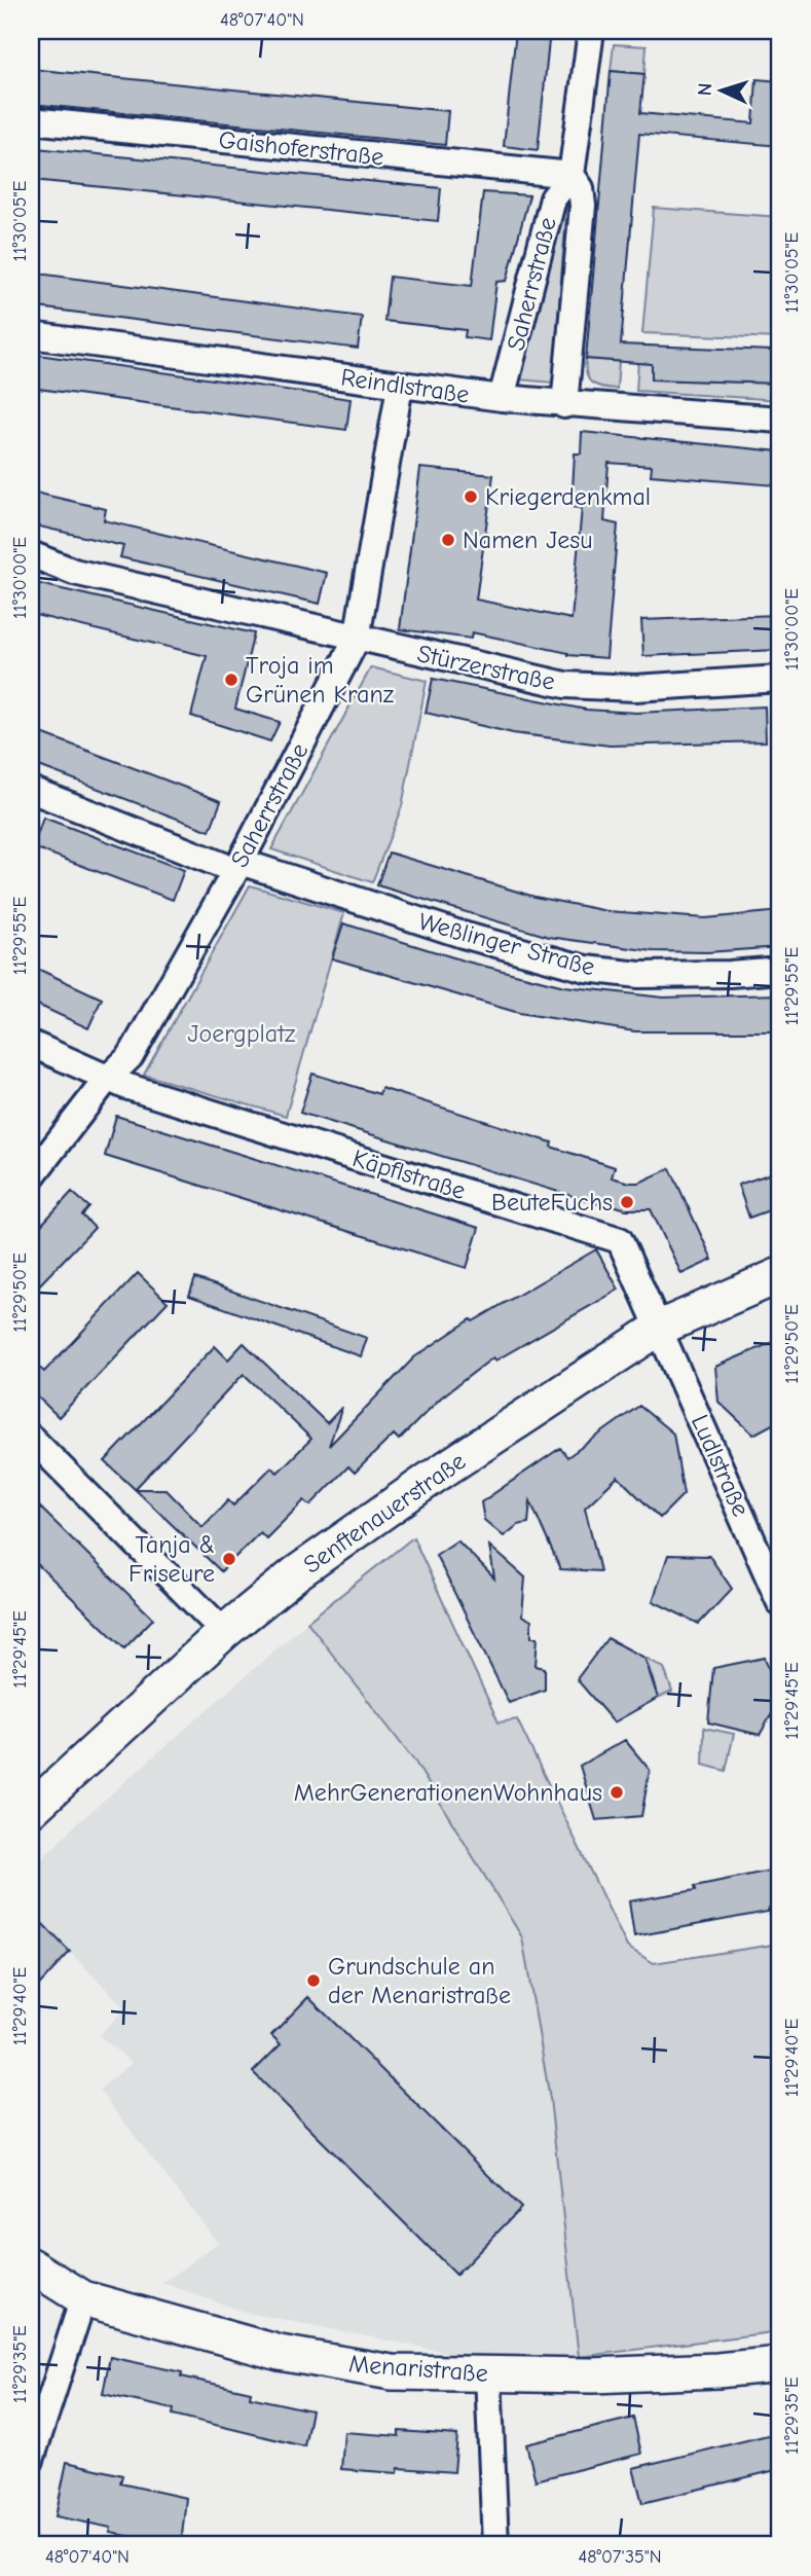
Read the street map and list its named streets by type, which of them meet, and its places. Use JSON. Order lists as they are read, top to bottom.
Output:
{
  "streets": {
    "street": [
      "Gaishoferstraße",
      "Saherrstraße",
      "Reindlstraße",
      "Stürzerstraße",
      "Weßlinger Straße",
      "Käpflstraße",
      "Ludlstraße",
      "Senftenauerstraße",
      "Menaristraße"
    ]
  },
  "crossings": [
    ["Gaishoferstraße", "Saherrstraße"],
    ["Saherrstraße", "Reindlstraße"],
    ["Saherrstraße", "Stürzerstraße"],
    ["Saherrstraße", "Weßlinger Straße"],
    ["Saherrstraße", "Käpflstraße"],
    ["Käpflstraße", "Ludlstraße"],
    ["Käpflstraße", "Senftenauerstraße"],
    ["Ludlstraße", "Senftenauerstraße"]
  ],
  "parks": ["Joergplatz"],
  "places": [
    "Kriegerdenkmal",
    "Namen Jesu",
    "Troja im Grünen Kranz",
    "BeuteFuchs",
    "Tanja & Friseure",
    "MehrGenerationenWohnhaus",
    "Grundschule an der Menaristraße"
  ],
  "north": "left",
  "coordinates": [
    "48°07'40\"N",
    "11°30'05\"E",
    "11°30'00\"E",
    "11°29'55\"E",
    "11°29'50\"E",
    "11°29'45\"E",
    "11°29'40\"E",
    "11°29'35\"E",
    "48°07'35\"N"
  ]
}
